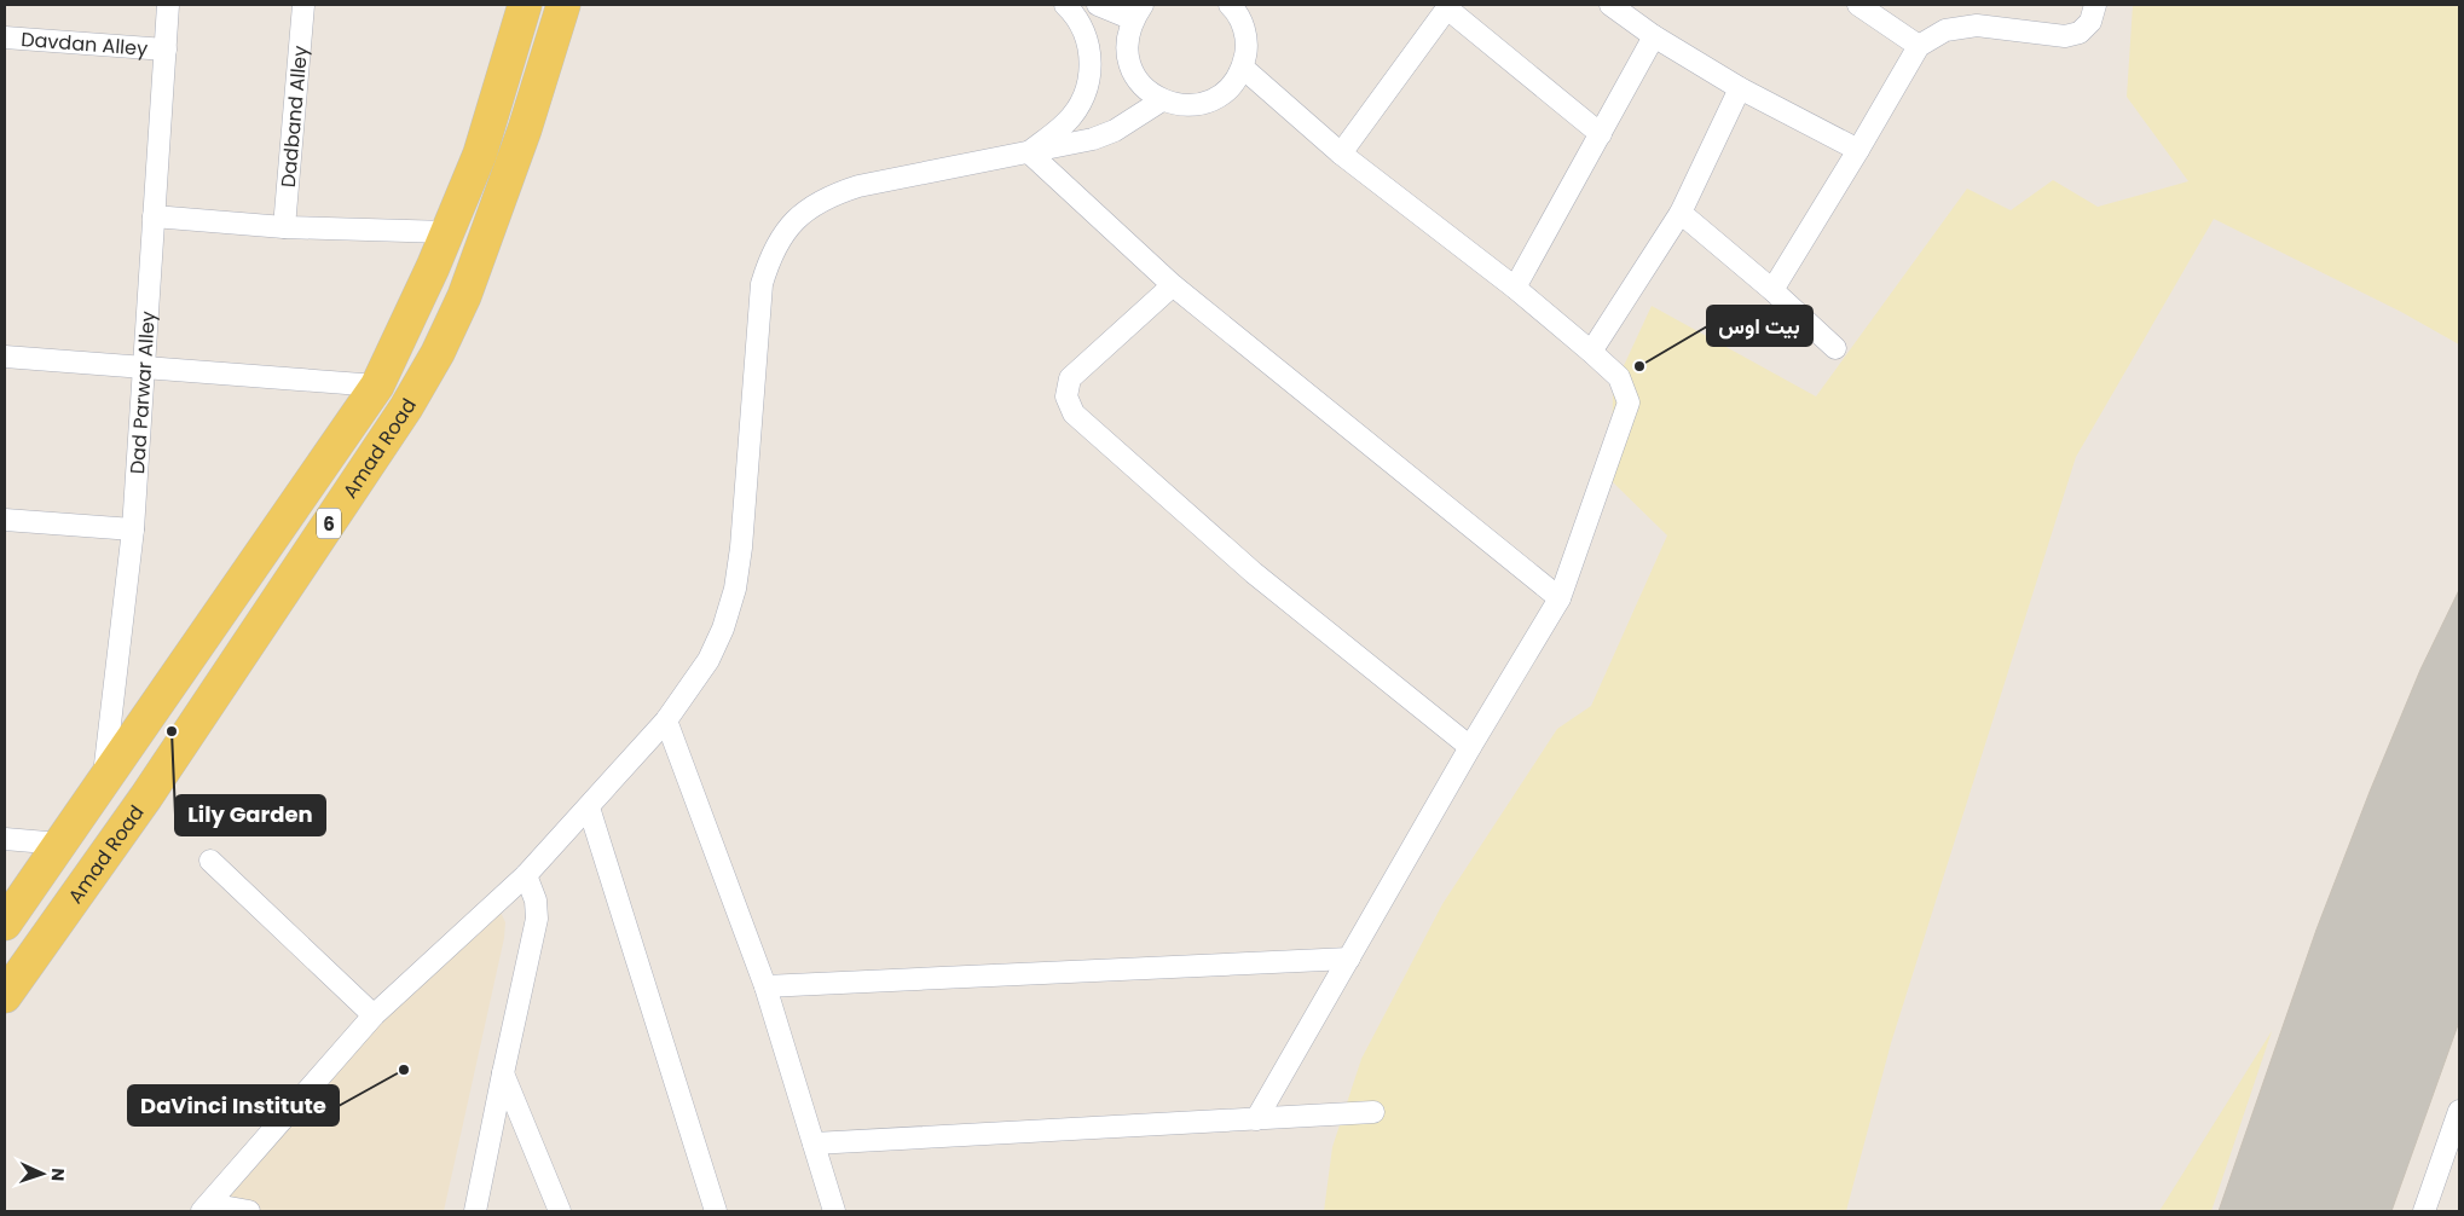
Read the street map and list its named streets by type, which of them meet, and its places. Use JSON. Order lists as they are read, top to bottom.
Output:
{
  "streets": {
    "main road": ["Amad Road", "6"],
    "street": ["Davdan Alley", "Dadband Alley", "Dad Parwar Alley"]
  },
  "crossings": [
    ["Davdan Alley", "Dad Parwar Alley"],
    ["Dad Parwar Alley", "Amad Road"]
  ],
  "places": ["بيت اوس", "Lily Garden", "DaVinci Institute"],
  "north": "right"
}
